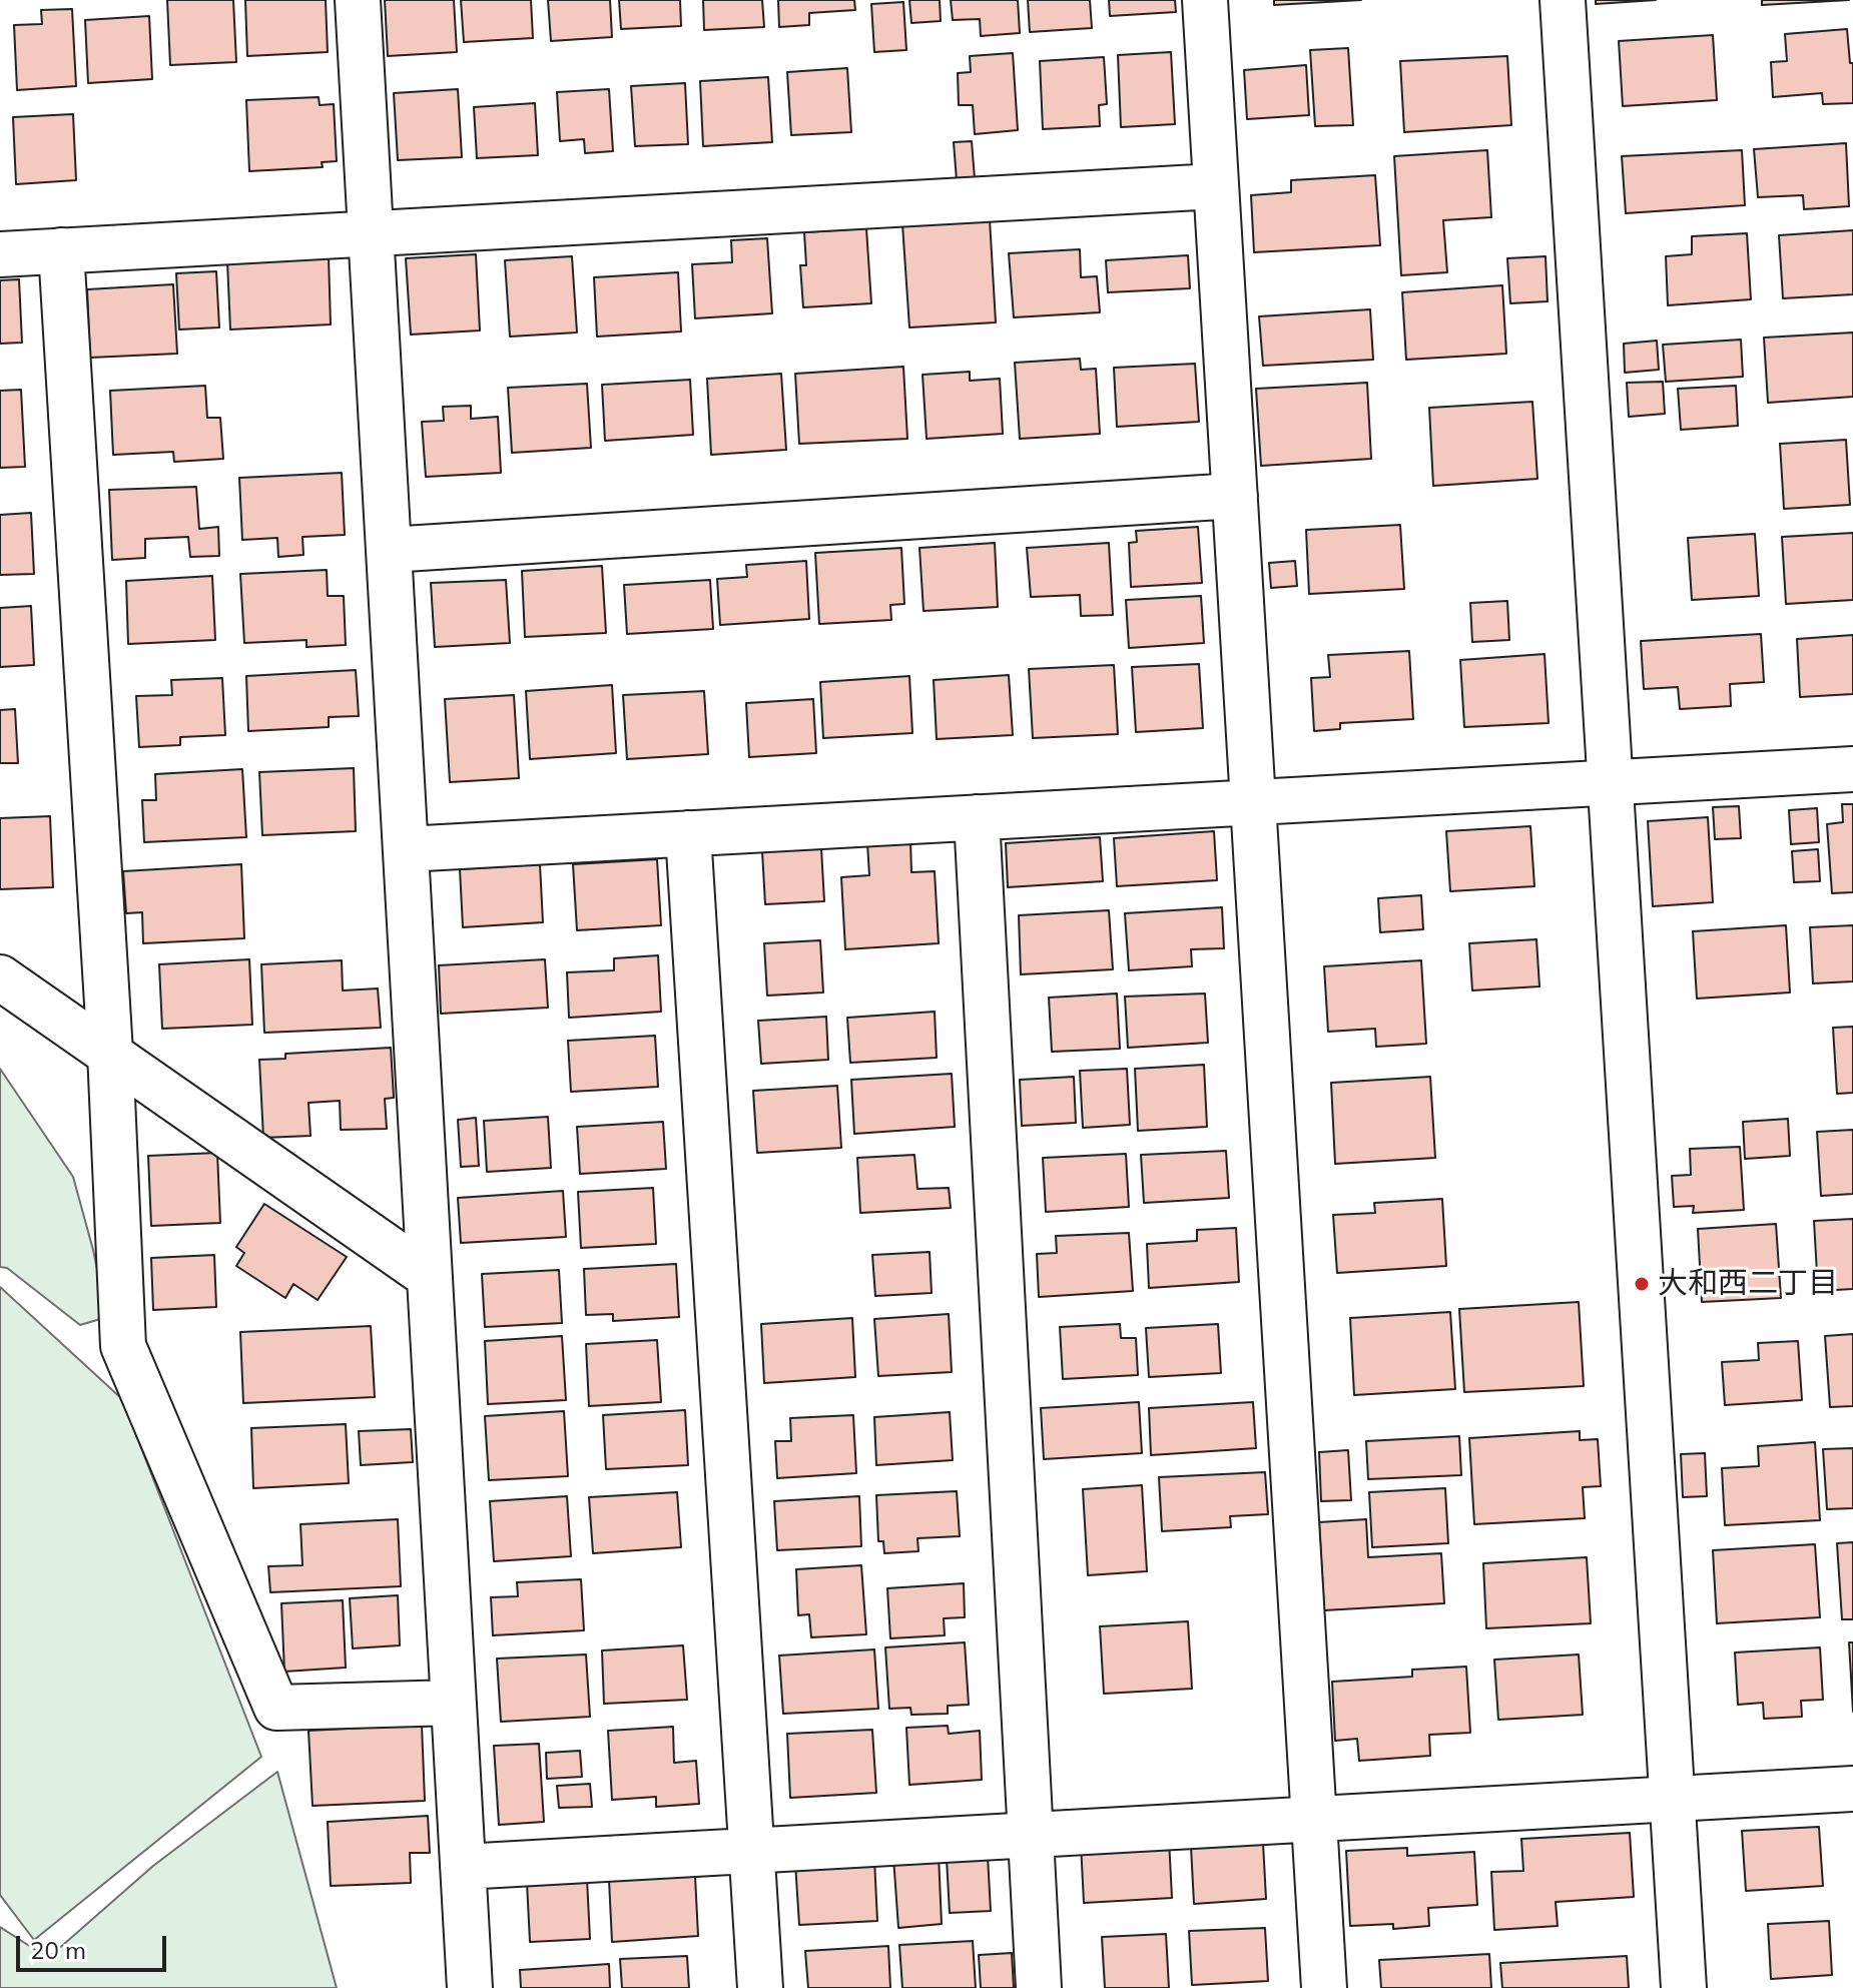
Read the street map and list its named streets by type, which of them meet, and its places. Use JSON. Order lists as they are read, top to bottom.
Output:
{
  "places": ["大和西二丁目"],
  "scale_bar": "20 m"
}
